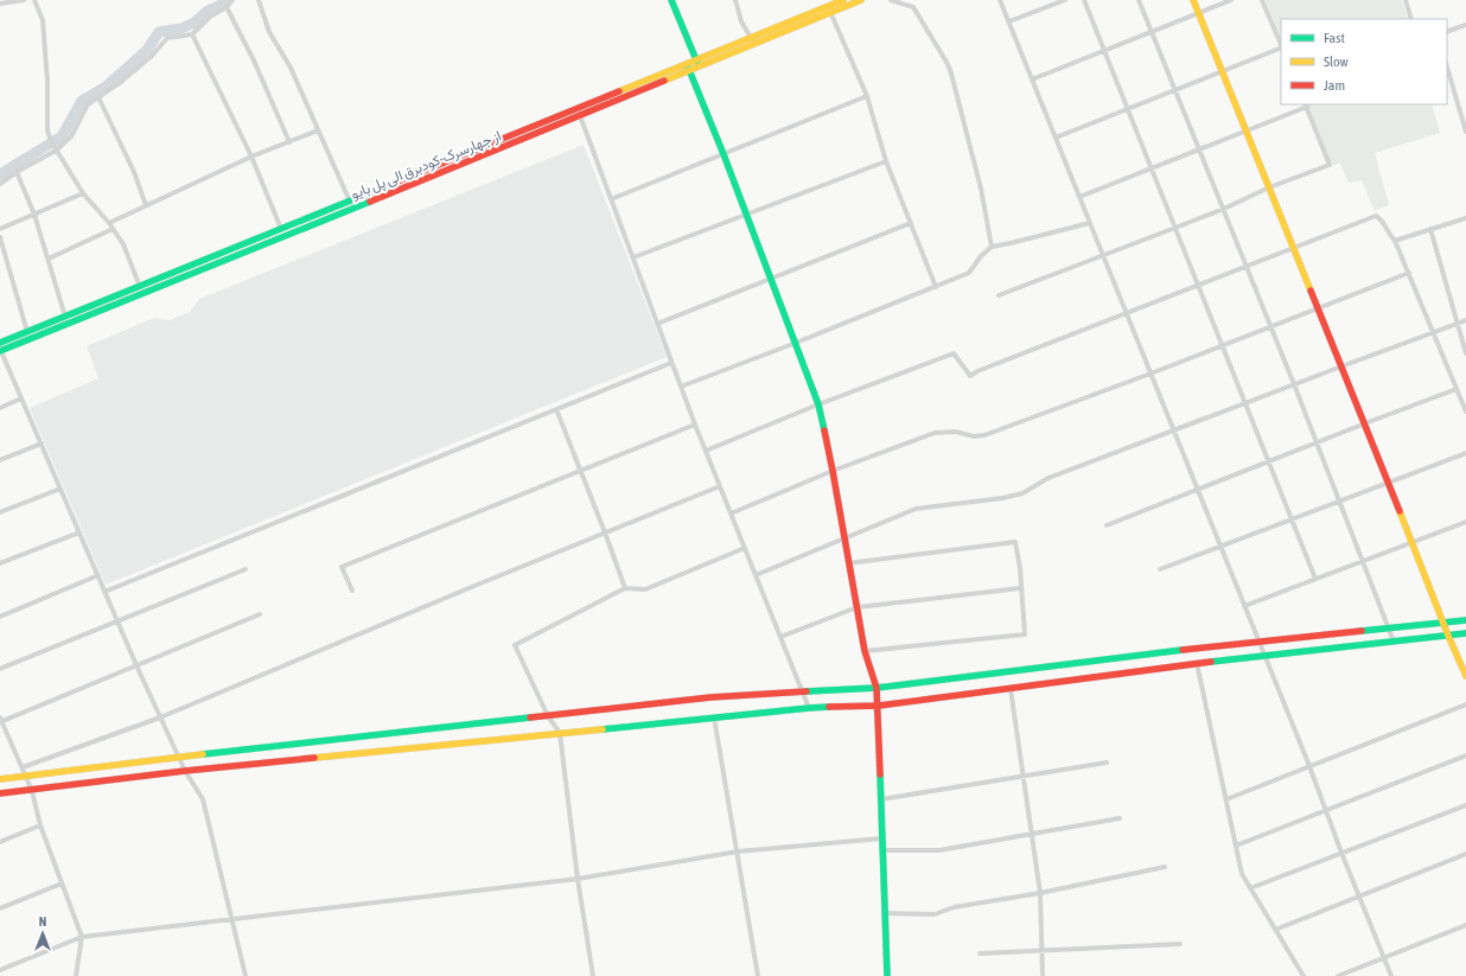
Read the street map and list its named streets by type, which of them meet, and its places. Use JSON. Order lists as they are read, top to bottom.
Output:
{
  "streets": {
    "main road": ["از جهارسرک-کودبرق الی پل بایو"]
  },
  "legend": ["Fast", "Slow", "Jam"],
  "north": "top"
}
